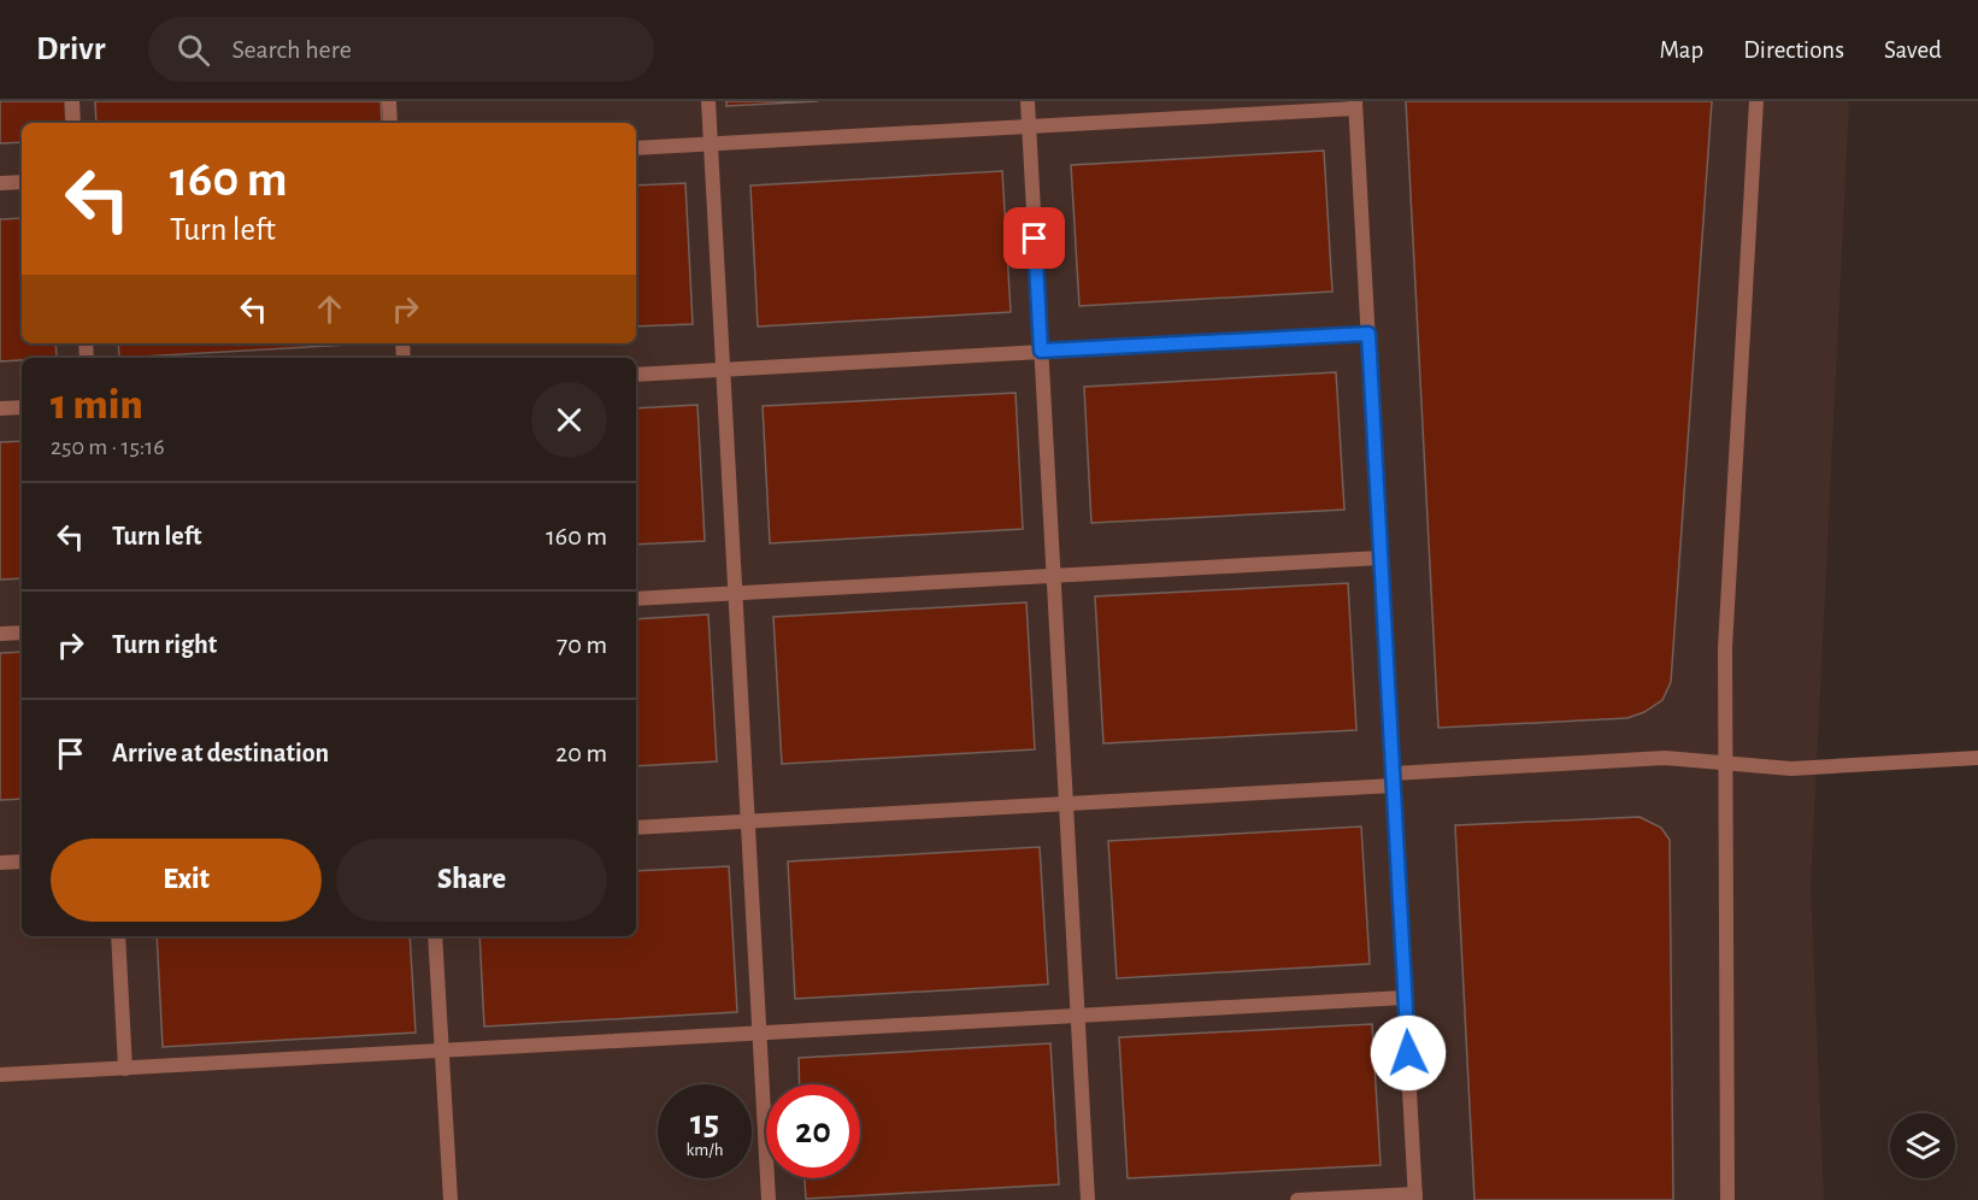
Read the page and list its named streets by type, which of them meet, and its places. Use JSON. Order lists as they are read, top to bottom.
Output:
{
  "page": {
    "header": "Drivr",
    "search": "Search here",
    "nav": ["Map", "Directions", "Saved"],
    "turn": ["160 m", "Turn left"],
    "heading": ["1 min", "250 m · 15:16"],
    "list": [
      {
        "name": "Turn left",
        "value": "160 m"
      },
      {
        "name": "Turn right",
        "value": "70 m"
      },
      {
        "name": "Arrive at destination",
        "value": "20 m"
      }
    ],
    "buttons": ["Exit", "Share"],
    "speed": "15 km/h",
    "limit": "20"
  }
}
